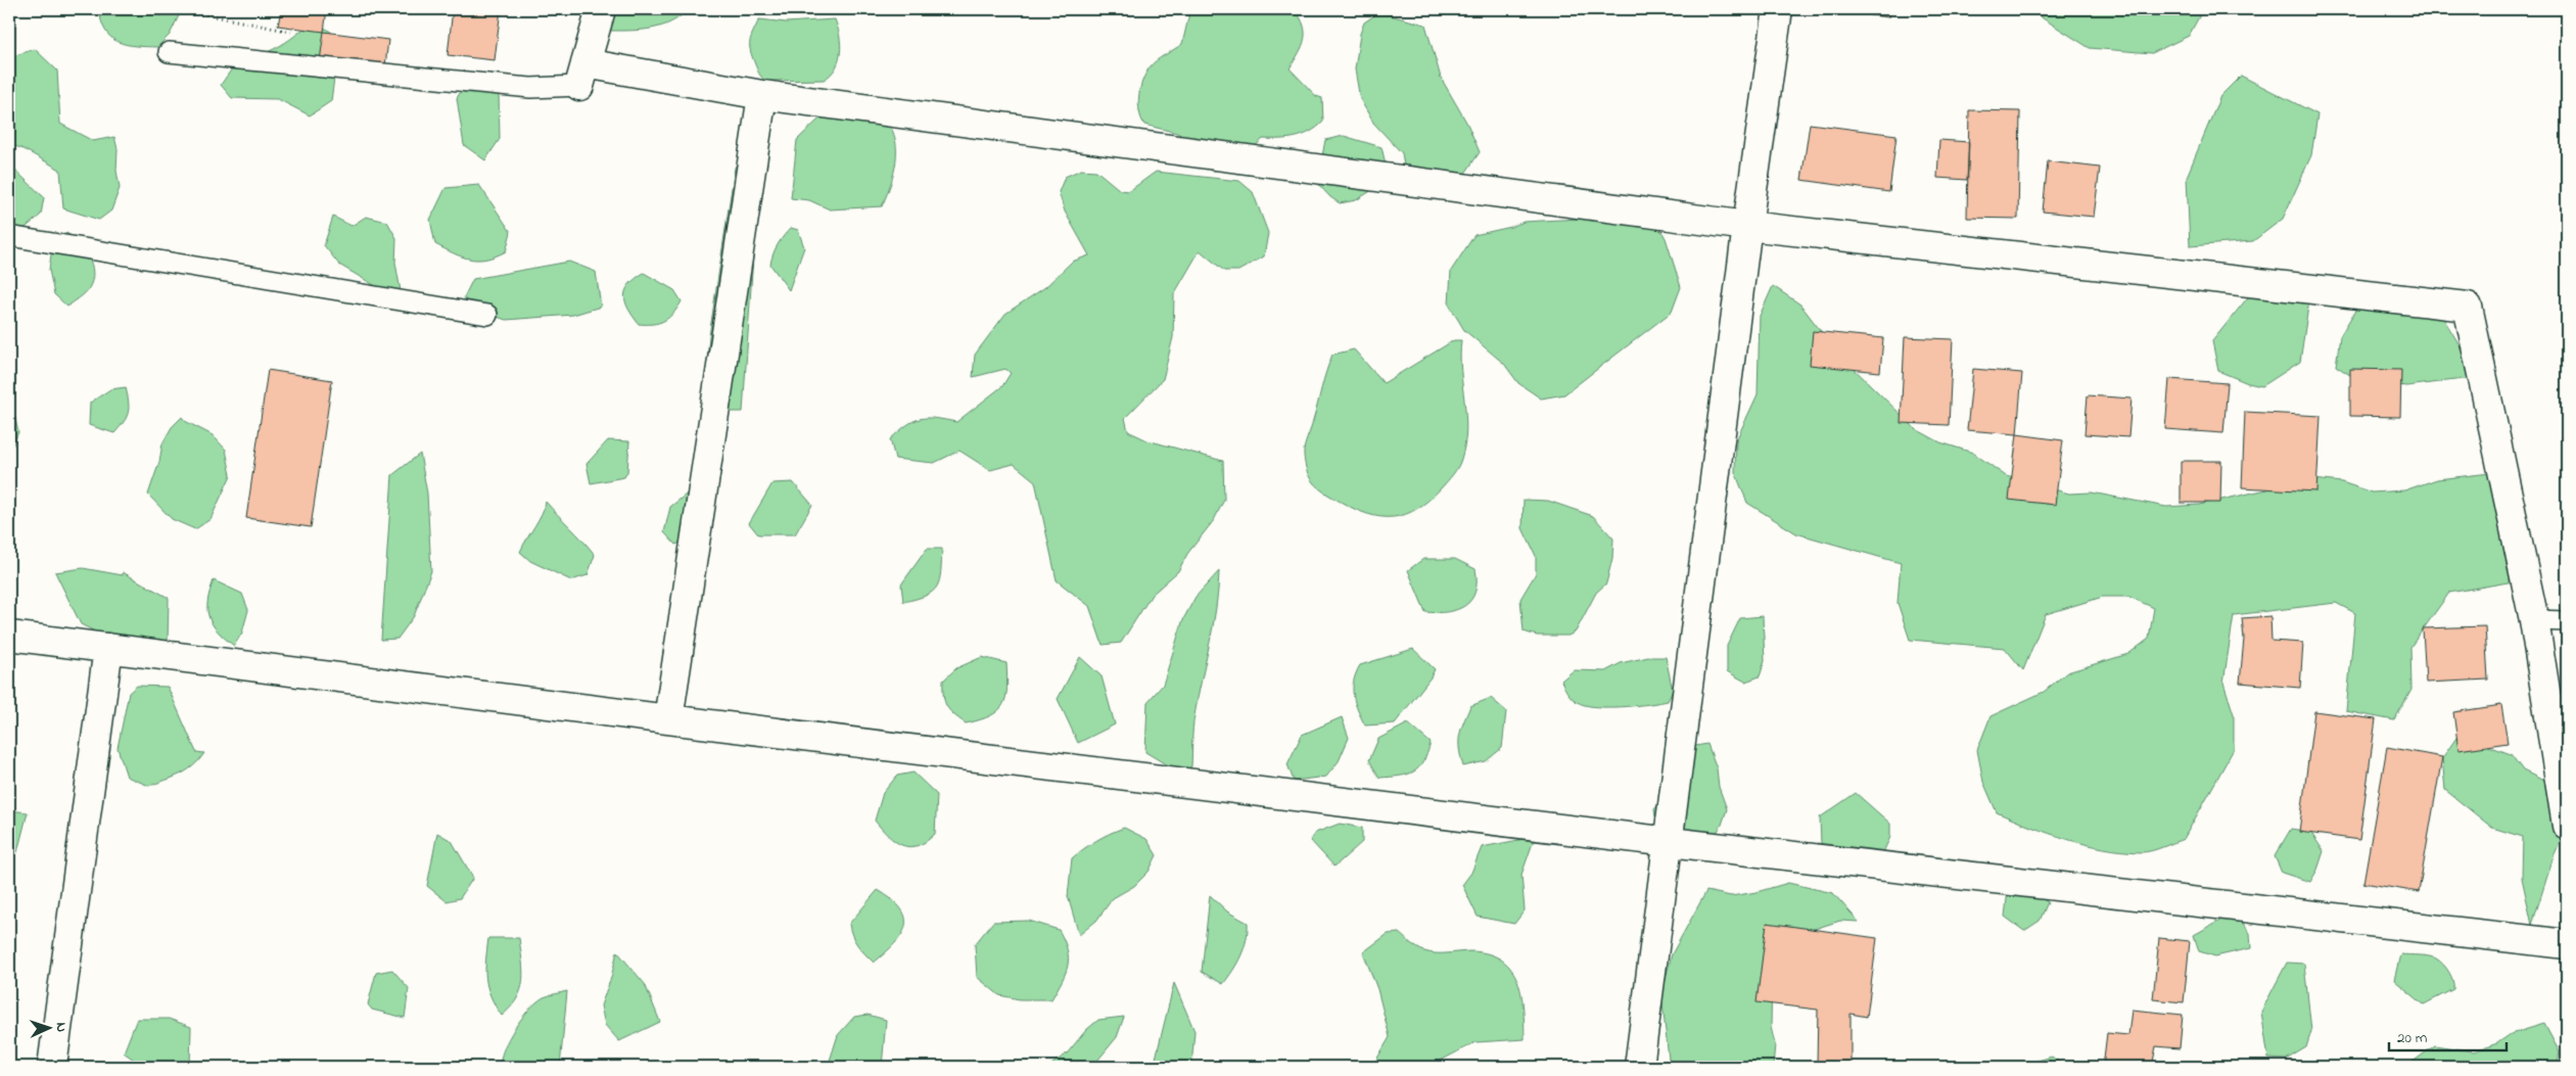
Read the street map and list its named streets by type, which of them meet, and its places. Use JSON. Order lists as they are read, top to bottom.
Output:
{
  "scale_bar": "20 m",
  "north": "right"
}
